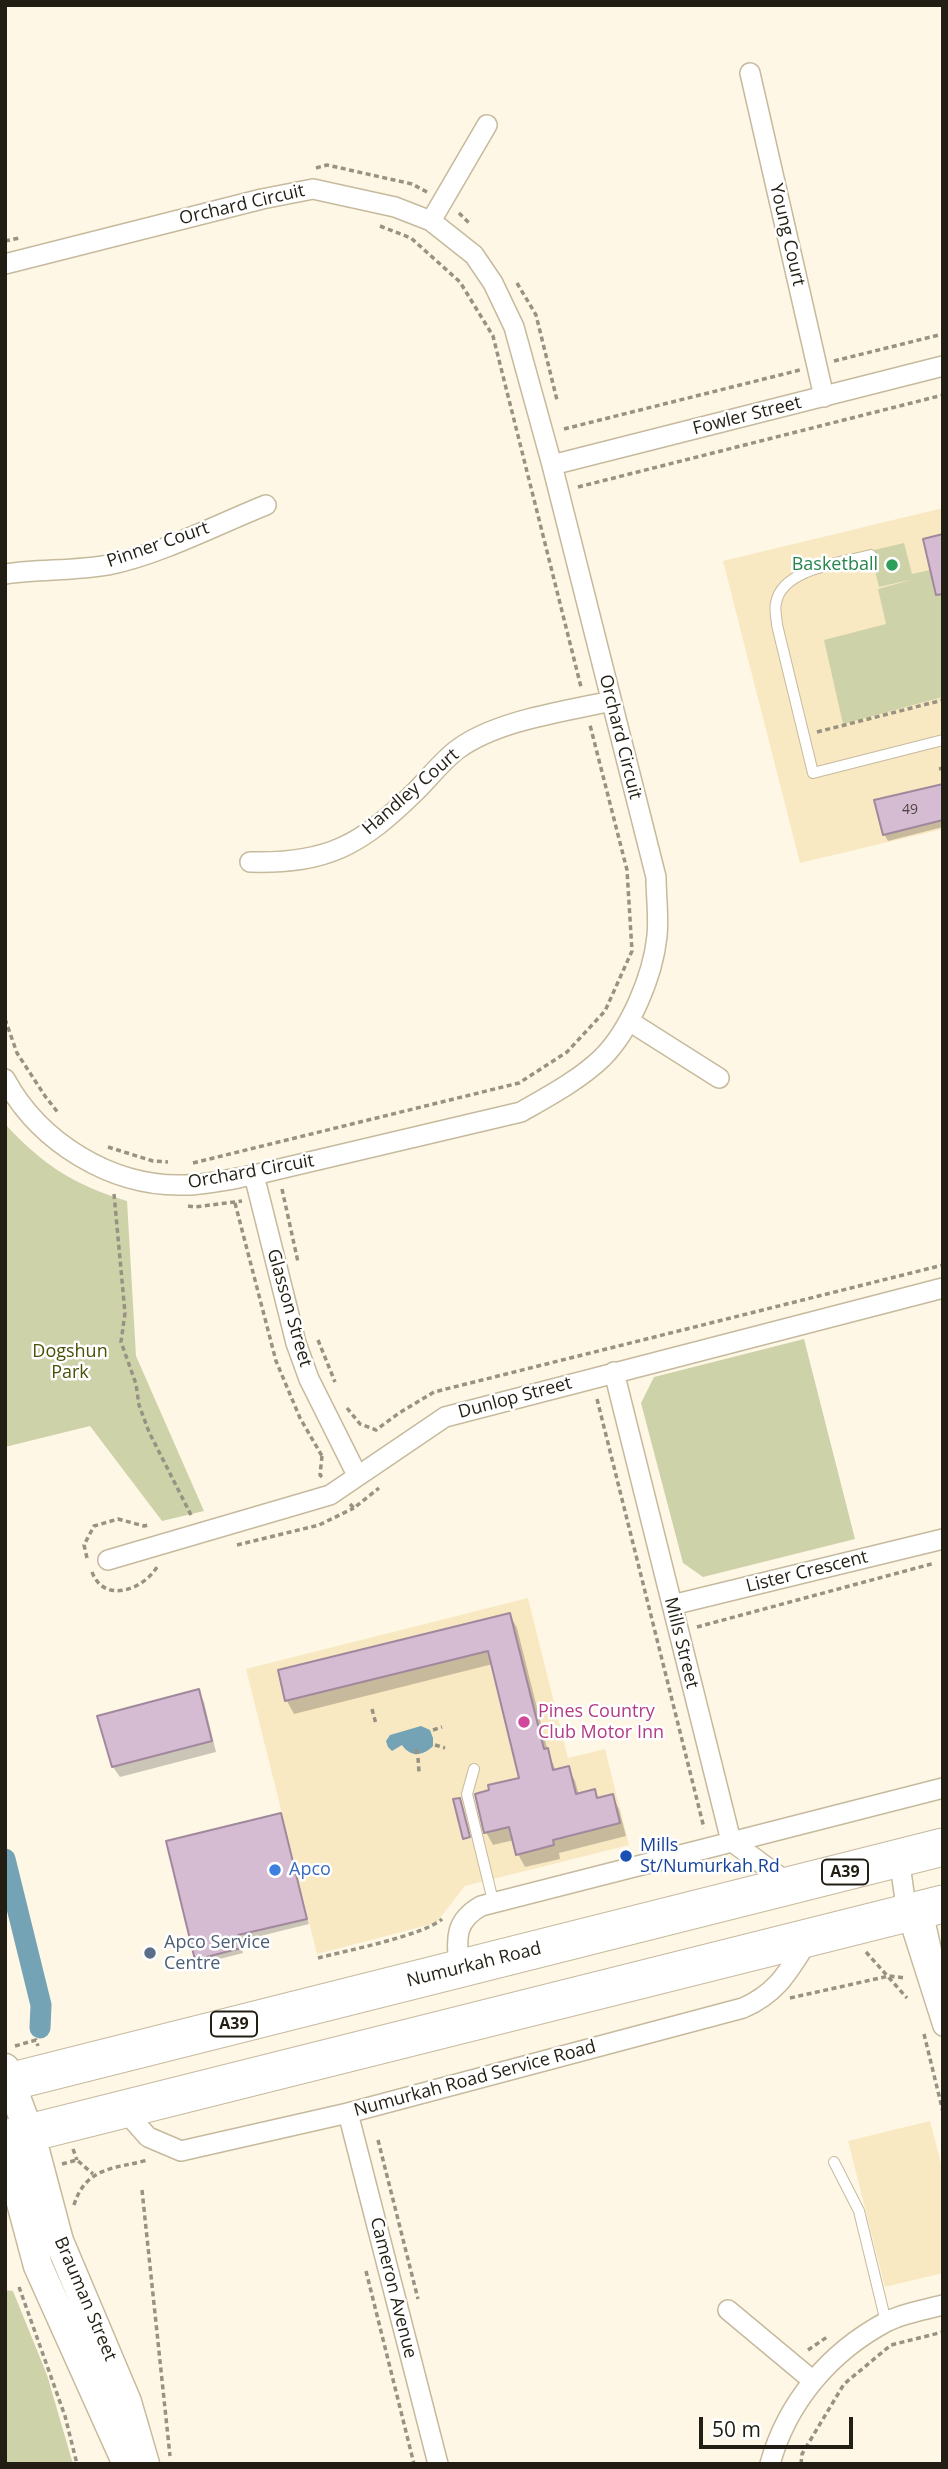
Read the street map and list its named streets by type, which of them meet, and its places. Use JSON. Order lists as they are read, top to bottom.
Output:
{
  "streets": {
    "highway": ["A39", "Numurkah Road"],
    "street": [
      "Orchard Circuit",
      "Young Court",
      "Fowler Street",
      "Pinner Court",
      "Handley Court",
      "Glasson Street",
      "Dunlop Street",
      "Lister Crescent",
      "Mills Street",
      "Numurkah Road Service Road",
      "Cameron Avenue",
      "Brauman Street"
    ]
  },
  "crossings": [
    ["Orchard Circuit", "Fowler Street"],
    ["Orchard Circuit", "Handley Court"],
    ["Orchard Circuit", "Glasson Street"],
    ["Young Court", "Fowler Street"],
    ["Glasson Street", "Dunlop Street"],
    ["Dunlop Street", "Mills Street"],
    ["Lister Crescent", "Mills Street"],
    ["Numurkah Road", "Brauman Street"],
    ["Numurkah Road Service Road", "Cameron Avenue"]
  ],
  "parks": ["Dogshun Park"],
  "places": [
    "Basketball",
    "Pines Country Club Motor Inn",
    "Mills St/Numurkah Rd",
    "Apco",
    "Apco Service Centre"
  ],
  "house_numbers": ["49"],
  "scale_bar": "50 m"
}
